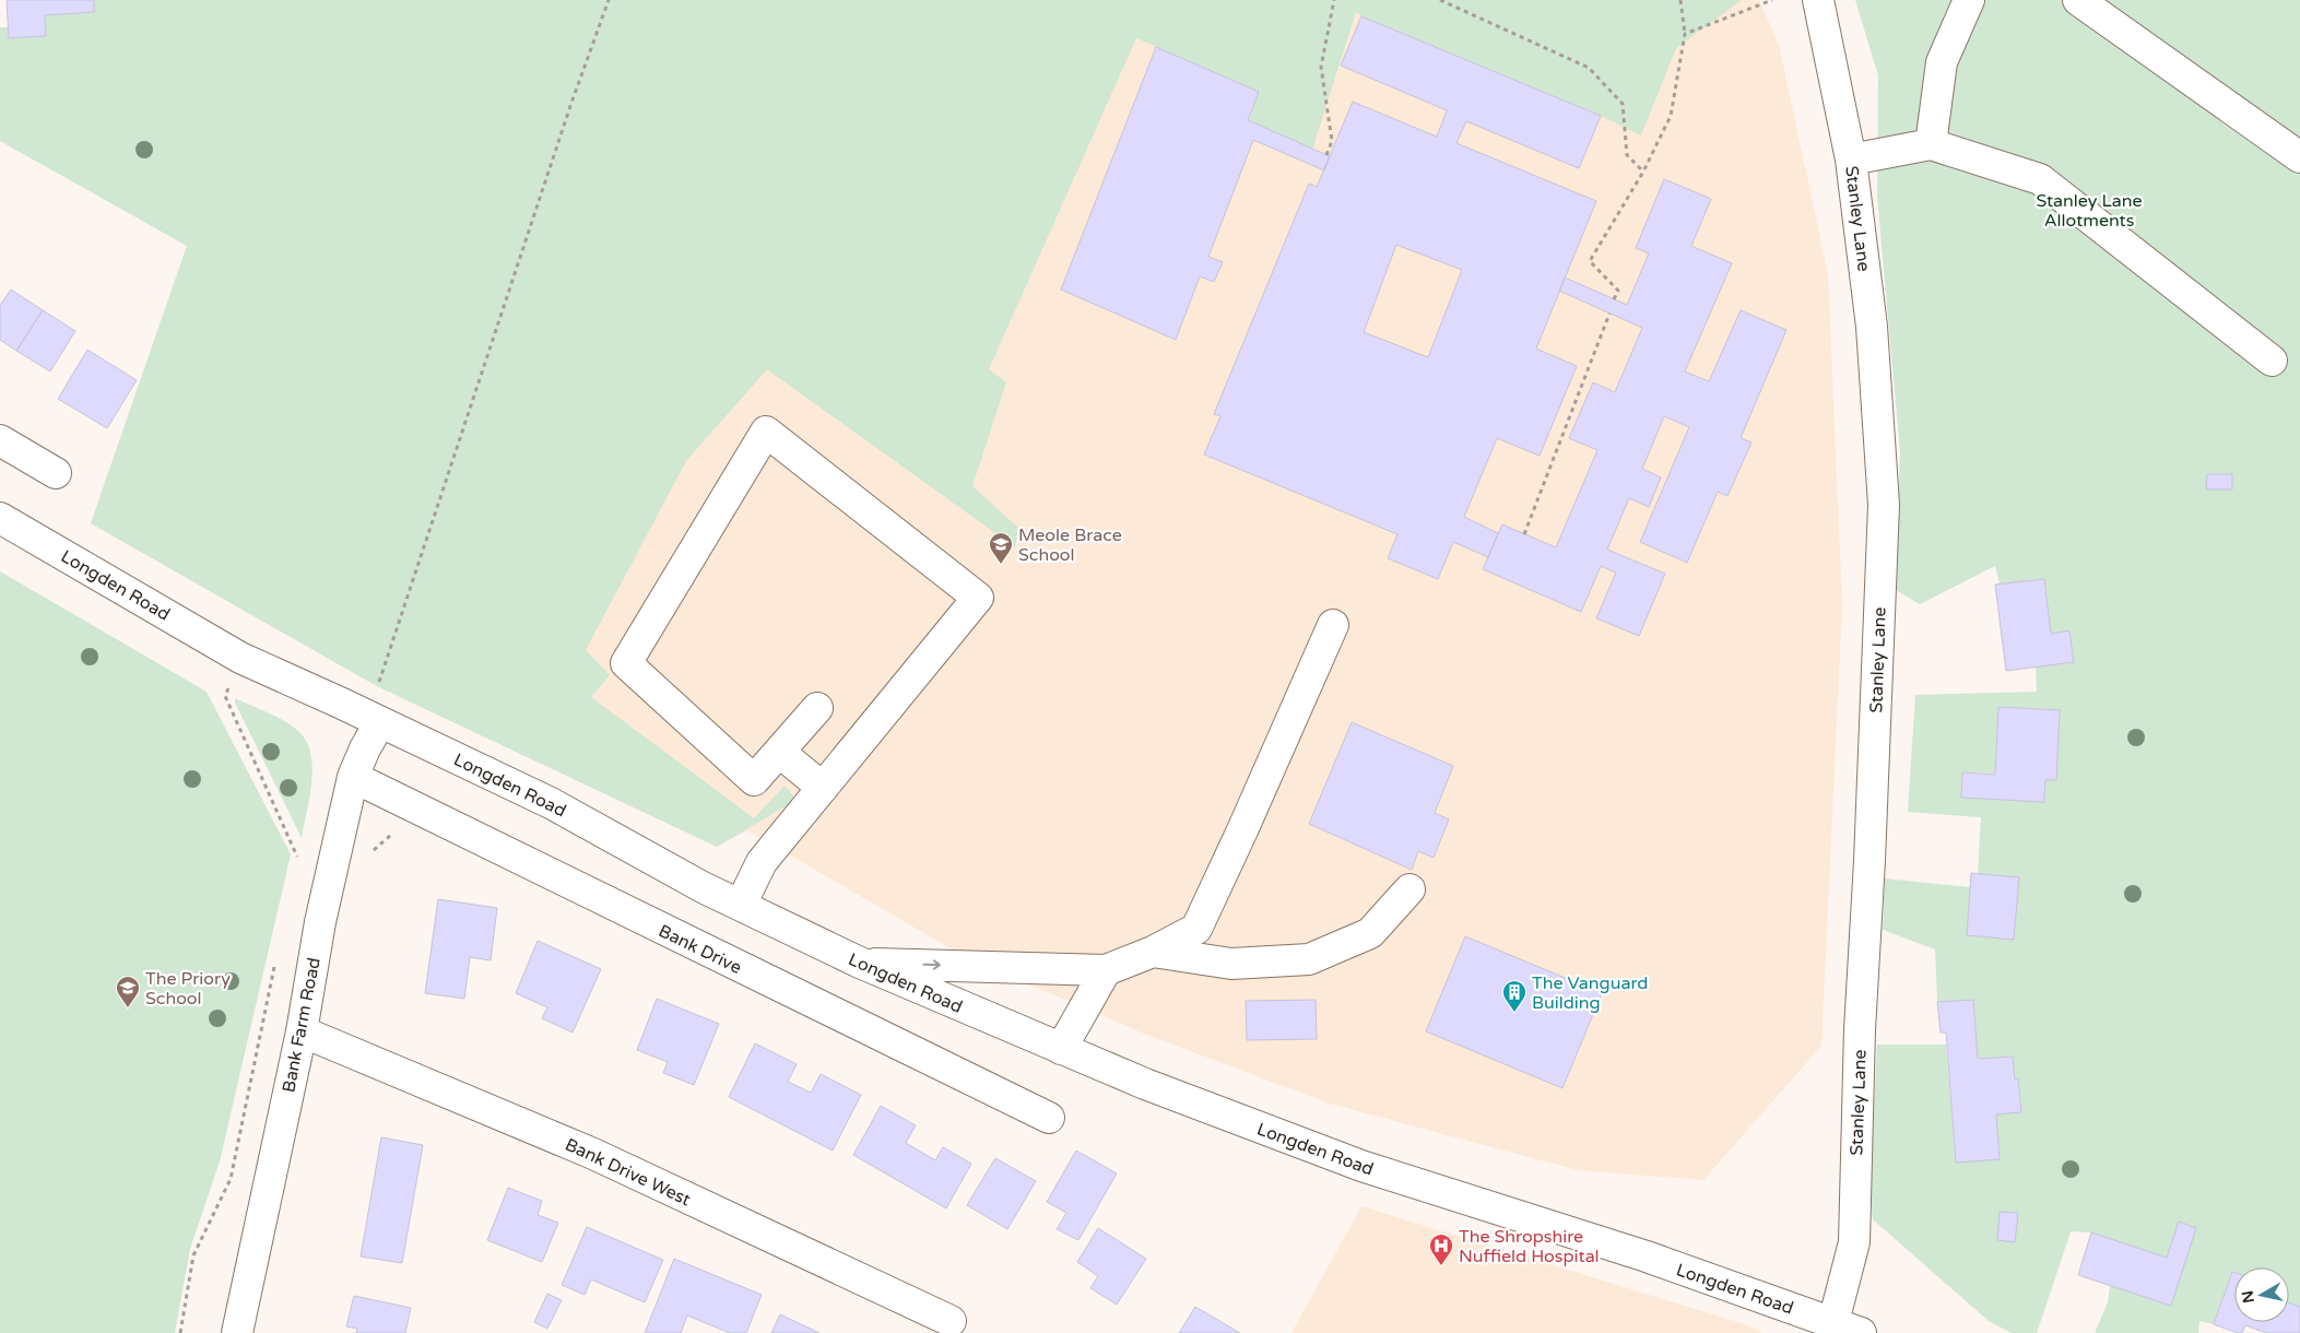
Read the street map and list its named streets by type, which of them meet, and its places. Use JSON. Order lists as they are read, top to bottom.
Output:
{
  "streets": {
    "street": [
      "Stanley Lane",
      "Longden Road",
      "Bank Drive",
      "Bank Farm Road",
      "Bank Drive West"
    ]
  },
  "crossings": [
    ["Stanley Lane", "Longden Road"],
    ["Longden Road", "Bank Farm Road"],
    ["Bank Drive", "Bank Farm Road"],
    ["Bank Farm Road", "Bank Drive West"]
  ],
  "parks": ["Stanley Lane Allotments"],
  "places": {
    "school or university": ["Meole Brace School", "The Priory School"],
    "building": ["The Vanguard Building"],
    "hospital": ["The Shropshire Nuffield Hospital"]
  },
  "north": "left"
}
